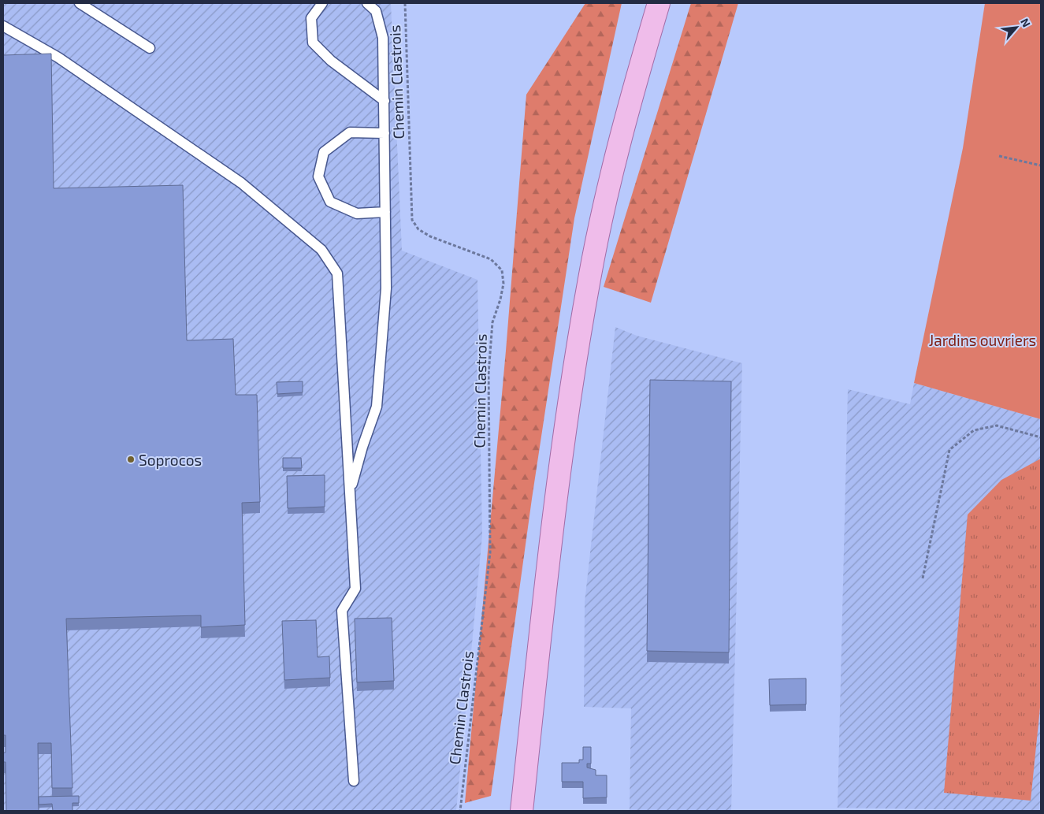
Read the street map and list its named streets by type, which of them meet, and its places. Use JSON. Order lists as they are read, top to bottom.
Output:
{
  "streets": {
    "path": ["Chemin Clastrois"]
  },
  "parks": ["Jardins ouvriers"],
  "places": ["Soprocos"],
  "north": "top right"
}
